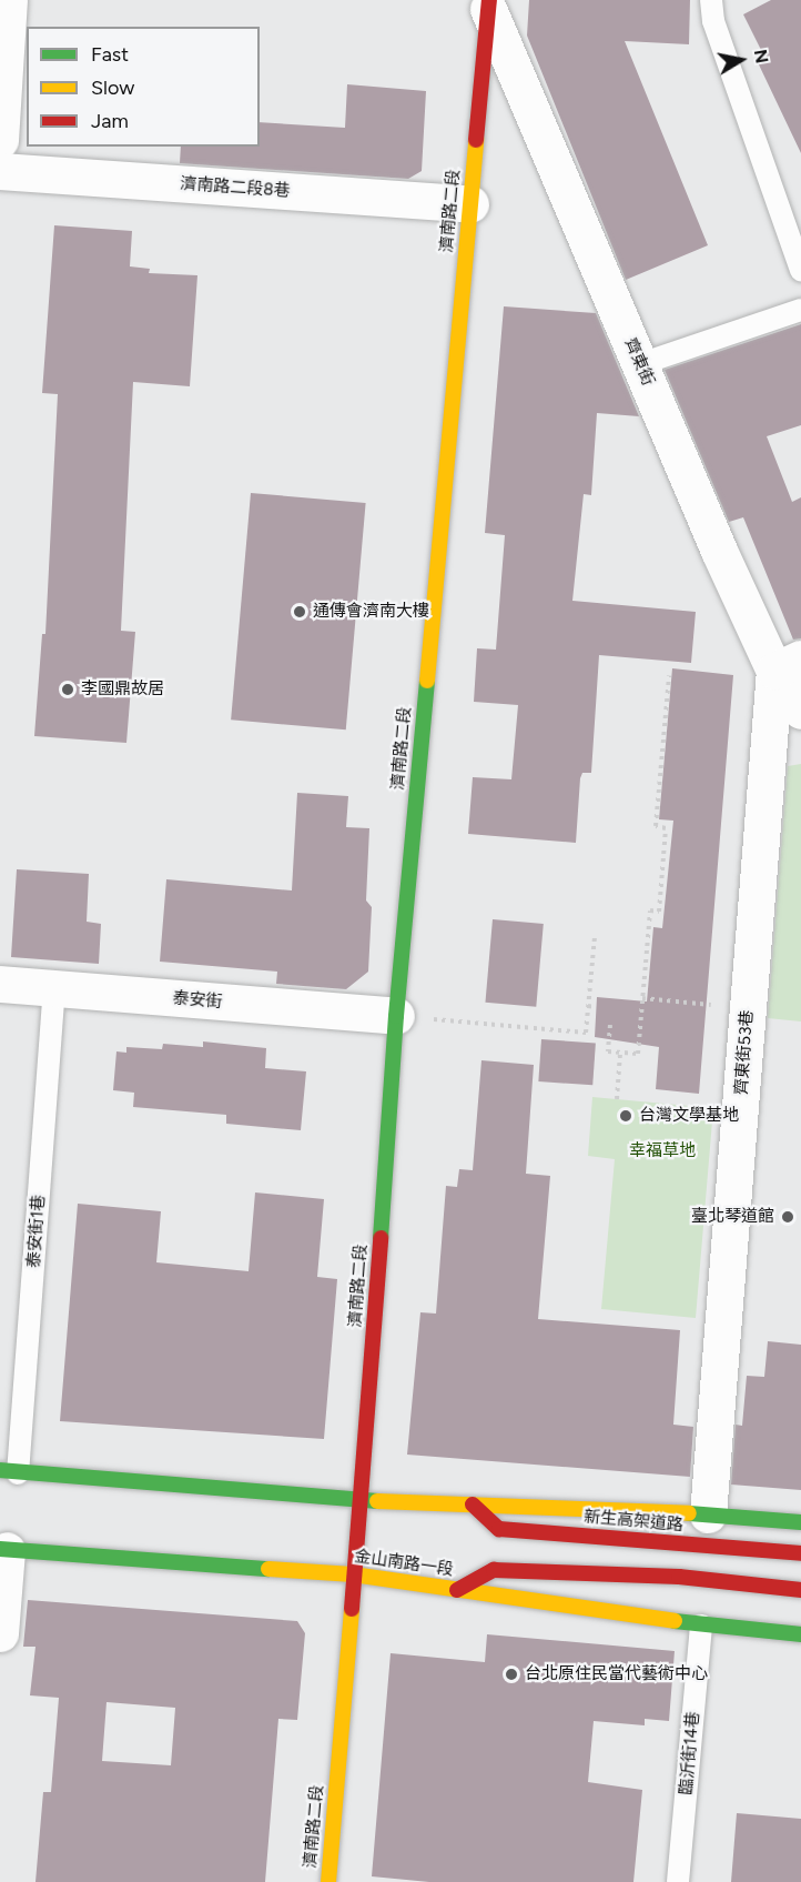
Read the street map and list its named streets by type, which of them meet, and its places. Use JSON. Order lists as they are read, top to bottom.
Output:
{
  "streets": {
    "main road": ["濟南路二段", "新生高架道路", "金山南路一段"],
    "street": [
      "濟南路二段8巷",
      "齊東街",
      "泰安街",
      "齊東街53巷"
    ],
    "lane": ["泰安街1巷", "臨沂街14巷"]
  },
  "crossings": [
    ["濟南路二段8巷", "濟南路二段"],
    ["濟南路二段", "齊東街"],
    ["濟南路二段", "泰安街"],
    ["濟南路二段", "金山南路一段"],
    ["齊東街", "齊東街53巷"],
    ["泰安街", "泰安街1巷"],
    ["金山南路一段", "臨沂街14巷"]
  ],
  "parks": ["幸福草地"],
  "places": [
    "通傳會濟南大樓",
    "李國鼎故居",
    "台灣文學基地",
    "臺北琴道館",
    "台北原住民當代藝術中心"
  ],
  "legend": ["Fast", "Slow", "Jam"],
  "north": "right"
}
